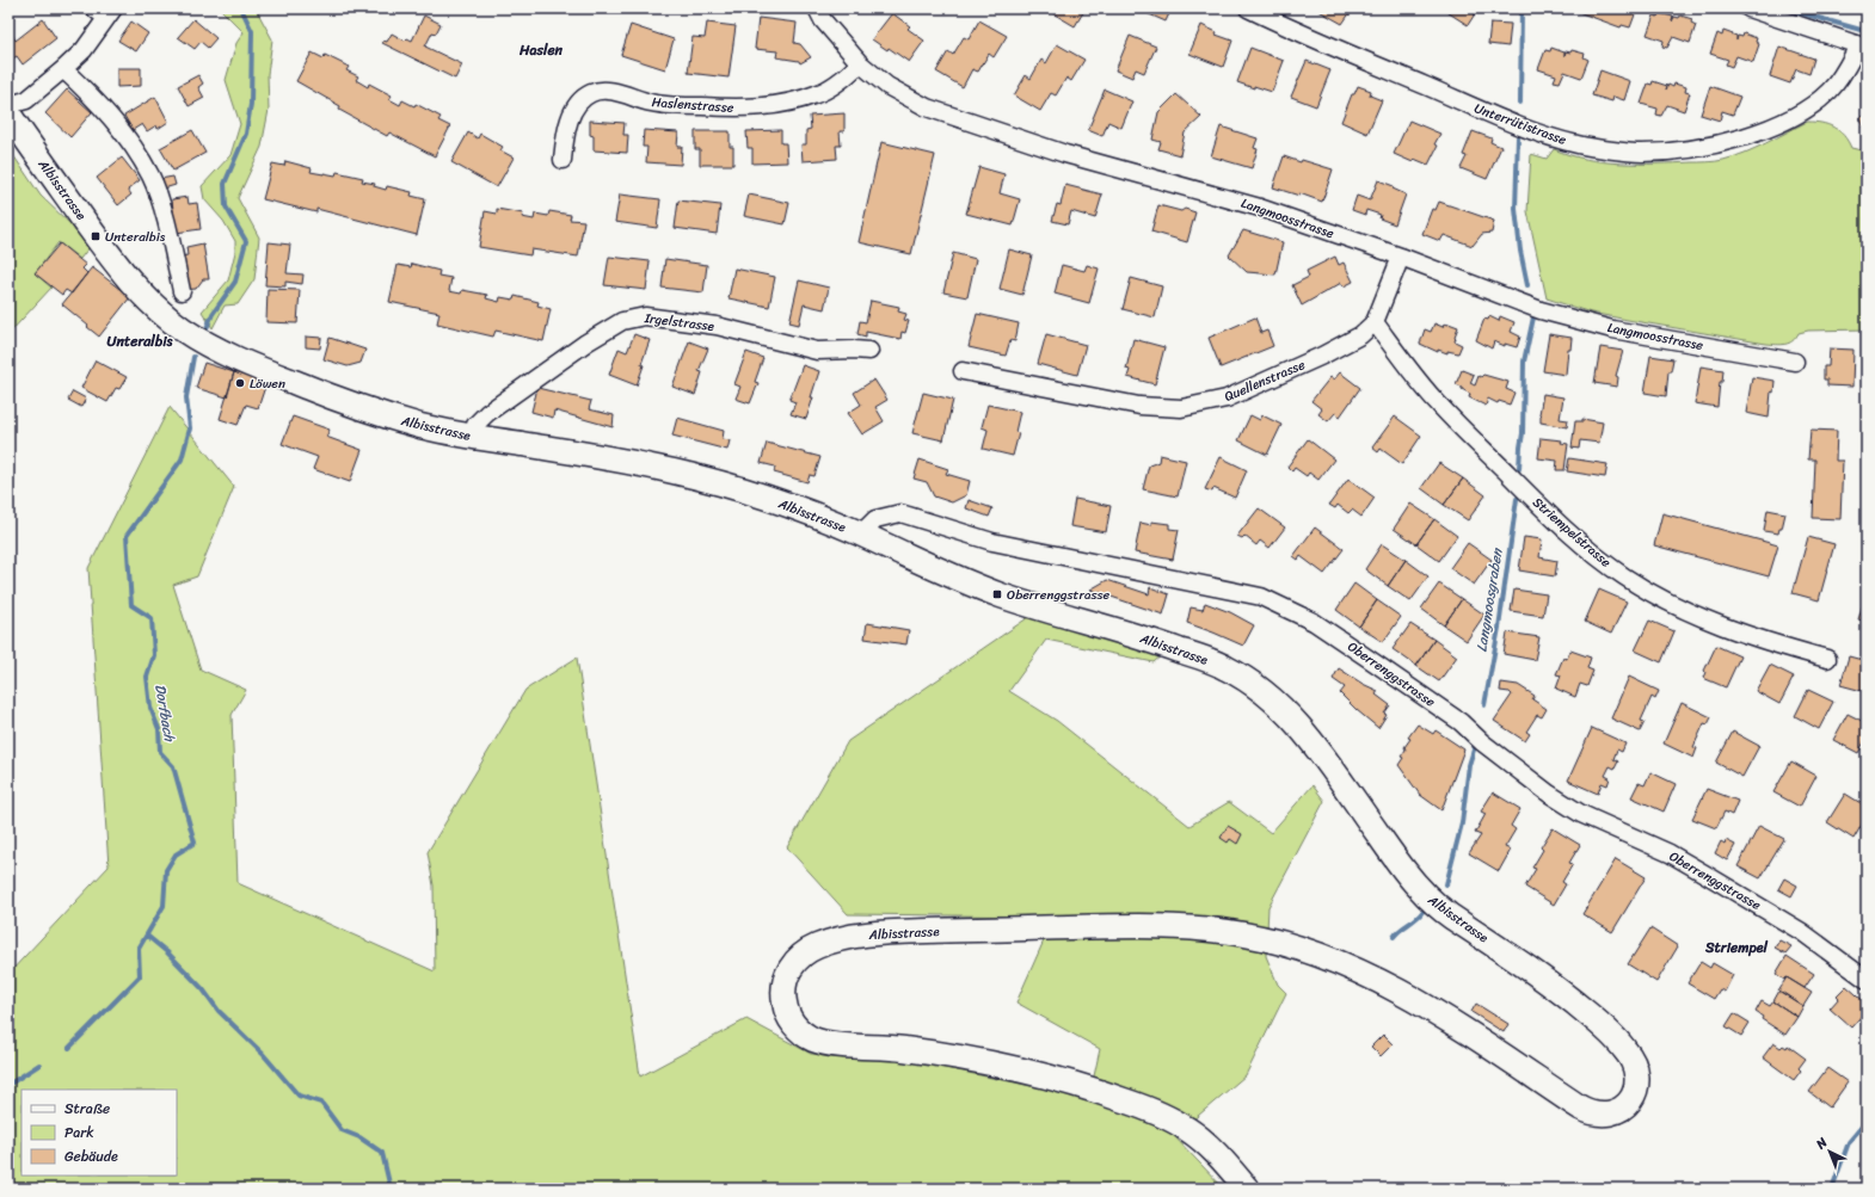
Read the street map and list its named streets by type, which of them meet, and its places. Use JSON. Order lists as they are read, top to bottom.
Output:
{
  "streets": {
    "main road": ["Albisstrasse"],
    "street": [
      "Haslenstrasse",
      "Unterrütistrasse",
      "Langmoosstrasse",
      "Irgelstrasse",
      "Quellenstrasse",
      "Striempelstrasse",
      "Oberrenggstrasse"
    ]
  },
  "crossings": [
    ["Haslenstrasse", "Langmoosstrasse"],
    ["Albisstrasse", "Irgelstrasse"],
    ["Albisstrasse", "Oberrenggstrasse"],
    ["Langmoosstrasse", "Quellenstrasse"],
    ["Quellenstrasse", "Striempelstrasse"]
  ],
  "districts": ["Haslen", "Unteralbis", "Striempel"],
  "water": ["Langmoosgraben", "Dorfbach"],
  "places": {
    "transit": ["Unteralbis", "Oberrenggstrasse"],
    "other": ["Löwen"]
  },
  "legend": ["Straße", "Park", "Gebäude"],
  "north": "top left"
}
